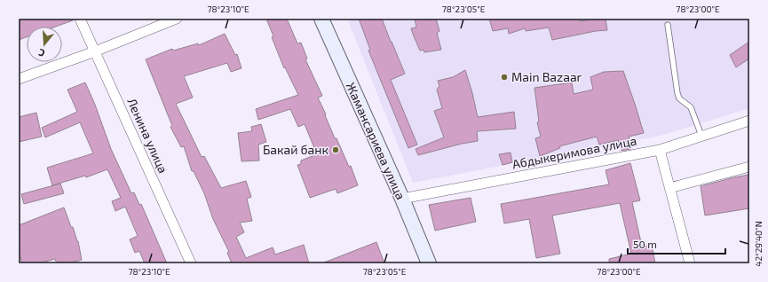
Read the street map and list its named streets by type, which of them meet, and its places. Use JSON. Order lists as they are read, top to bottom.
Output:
{
  "streets": {
    "main road": ["Жамансариева улица"],
    "street": ["Ленина улица", "Абдыкеримова улица"]
  },
  "crossings": [
    ["Жамансариева улица", "Абдыкеримова улица"]
  ],
  "places": ["Main Bazaar", "Бакай банк"],
  "scale_bar": "50 m",
  "north": "bottom",
  "coordinates": [
    "78°23'10\"E",
    "78°23'05\"E",
    "78°23'00\"E",
    "42°29'40\"N"
  ]
}
